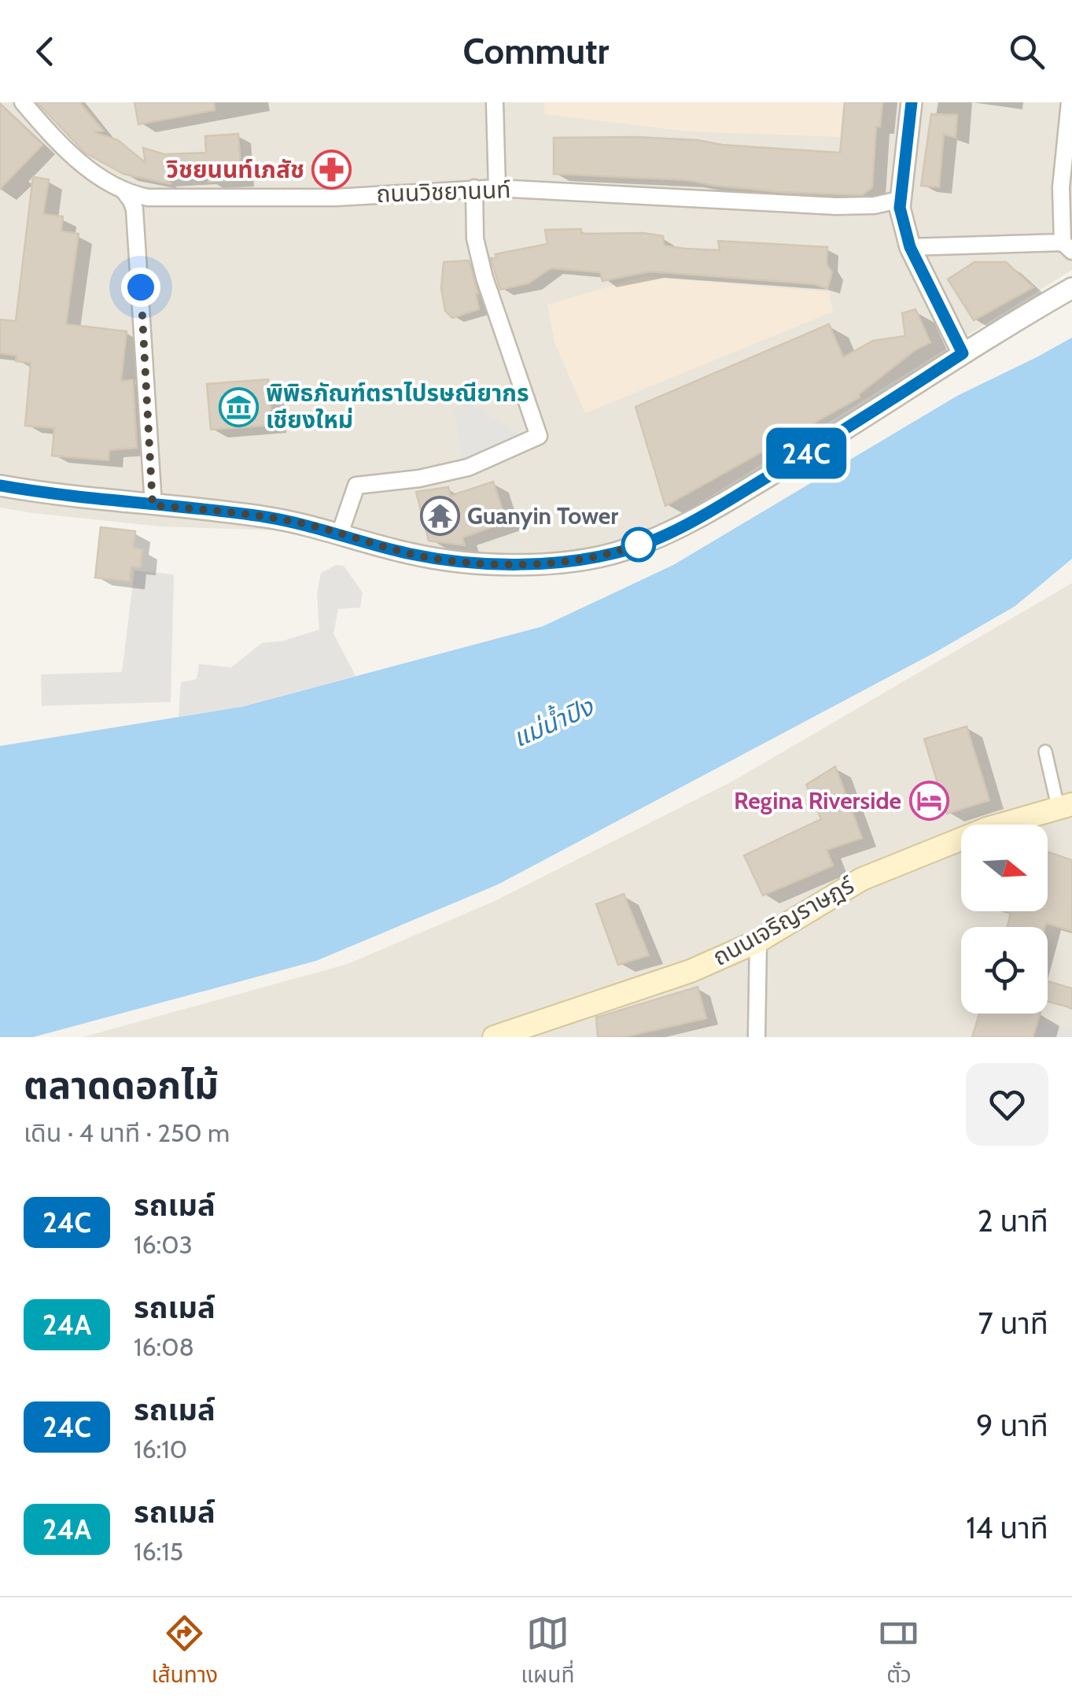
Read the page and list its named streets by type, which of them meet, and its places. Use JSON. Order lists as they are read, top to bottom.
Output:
{
  "streets": {
    "main road": ["ถนนเจริญราษฎร์"],
    "street": ["ถนนวิชยานนท์"]
  },
  "water": ["แม่น้ำปิง"],
  "places": {
    "pharmacy": ["วิชยนนท์เภสัช"],
    "museum": ["พิพิธภัณฑ์ตราไปรษณียากร เชียงใหม่"],
    "temple": ["Guanyin Tower"],
    "hotel": ["Regina Riverside"]
  },
  "lines": ["bus line 24C"],
  "north": "right",
  "page": {
    "header": "Commutr",
    "on_map": "24C",
    "heading": ["ตลาดดอกไม้", "เดิน · 4 นาที · 250 m"],
    "list": [
      {
        "mark": "24C",
        "name": "รถเมล์",
        "note": "16:03",
        "value": "2 นาที"
      },
      {
        "mark": "24A",
        "name": "รถเมล์",
        "note": "16:08",
        "value": "7 นาที"
      },
      {
        "mark": "24C",
        "name": "รถเมล์",
        "note": "16:10",
        "value": "9 นาที"
      },
      {
        "mark": "24A",
        "name": "รถเมล์",
        "note": "16:15",
        "value": "14 นาที"
      }
    ],
    "tabs": ["เส้นทาง", "แผนที่", "ตั๋ว"]
  }
}
